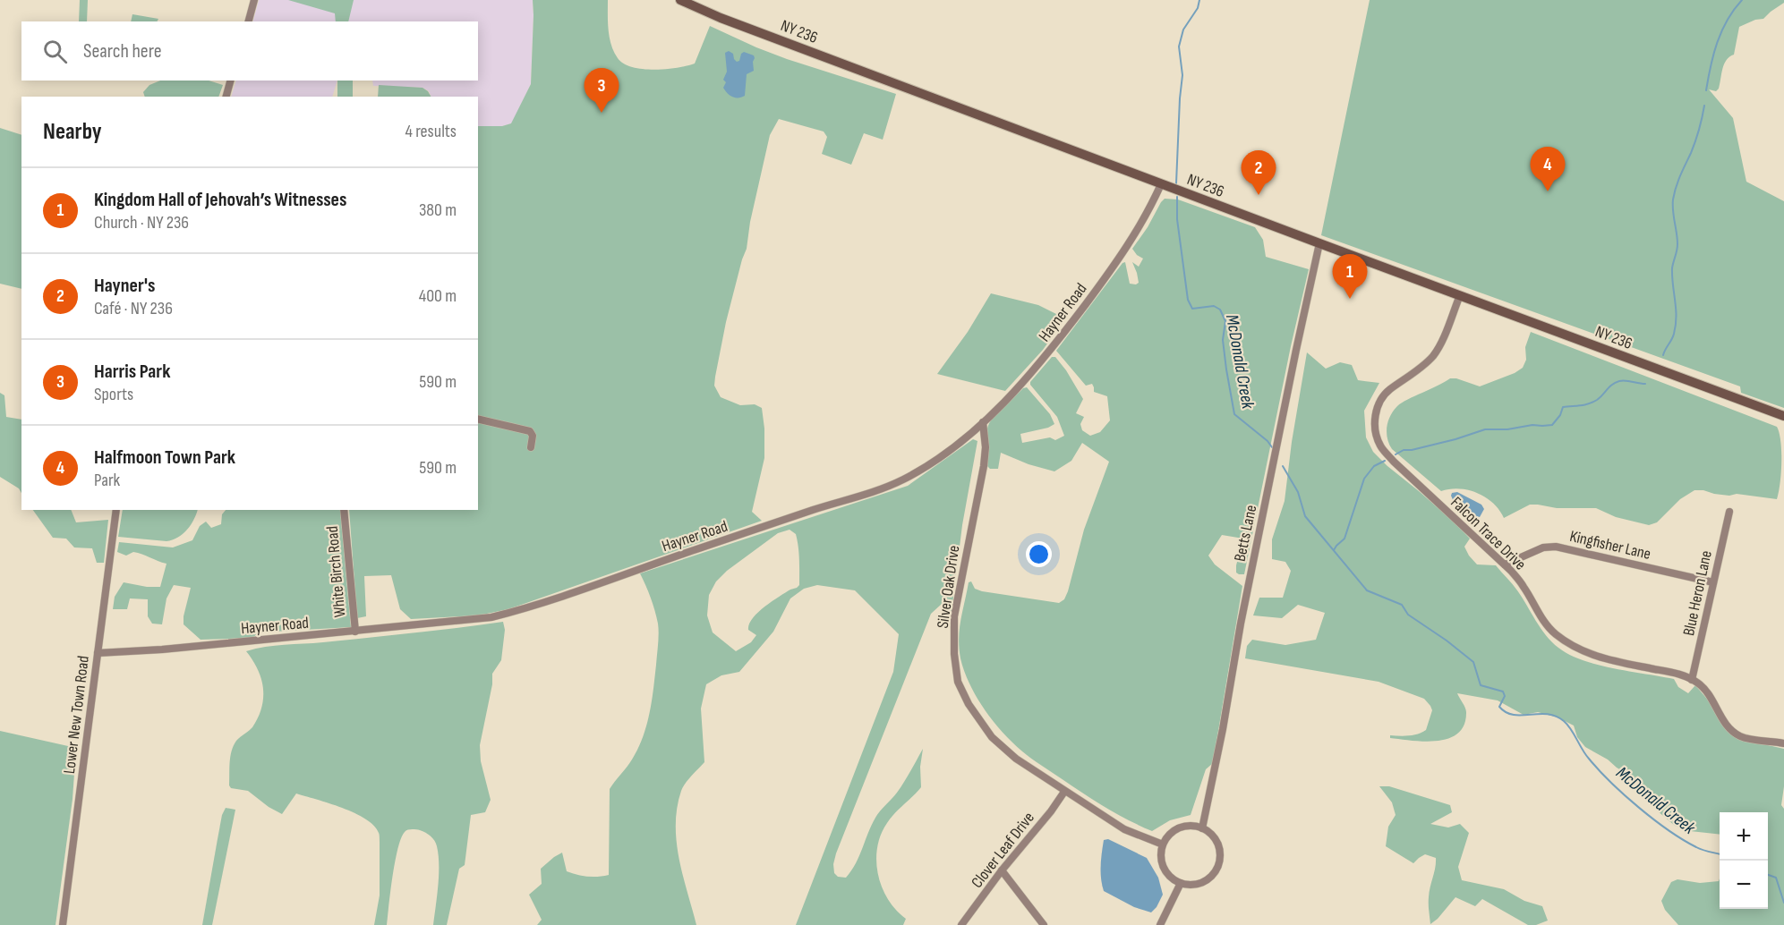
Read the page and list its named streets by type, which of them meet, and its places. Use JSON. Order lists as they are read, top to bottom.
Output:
{
  "streets": {
    "main road": ["NY 236"],
    "street": [
      "Hayner Road",
      "Betts Lane",
      "Falcon Trace Drive",
      "Kingfisher Lane",
      "White Birch Road",
      "Silver Oak Drive",
      "Blue Heron Lane",
      "Lower New Town Road",
      "Clover Leaf Drive"
    ]
  },
  "crossings": [
    ["NY 236", "Hayner Road"],
    ["NY 236", "Betts Lane"],
    ["NY 236", "Falcon Trace Drive"],
    ["Hayner Road", "White Birch Road"],
    ["Hayner Road", "Silver Oak Drive"],
    ["Hayner Road", "Lower New Town Road"],
    ["Betts Lane", "Silver Oak Drive"],
    ["Falcon Trace Drive", "Kingfisher Lane"],
    ["Falcon Trace Drive", "Blue Heron Lane"],
    ["Kingfisher Lane", "Blue Heron Lane"],
    ["Silver Oak Drive", "Clover Leaf Drive"]
  ],
  "water": ["McDonald Creek"],
  "page": {
    "search": "Search here",
    "pins": [
      "3",
      "4",
      "2",
      "1"
    ],
    "heading": ["Nearby", "4 results"],
    "list": [
      {
        "mark": "1",
        "name": "Kingdom Hall of Jehovah’s Witnesses",
        "note": "Church · NY 236",
        "value": "380 m"
      },
      {
        "mark": "2",
        "name": "Hayner's",
        "note": "Café · NY 236",
        "value": "400 m"
      },
      {
        "mark": "3",
        "name": "Harris Park",
        "note": "Sports",
        "value": "590 m"
      },
      {
        "mark": "4",
        "name": "Halfmoon Town Park",
        "note": "Park",
        "value": "590 m"
      }
    ],
    "map_buttons": ["+", "−"]
  }
}
